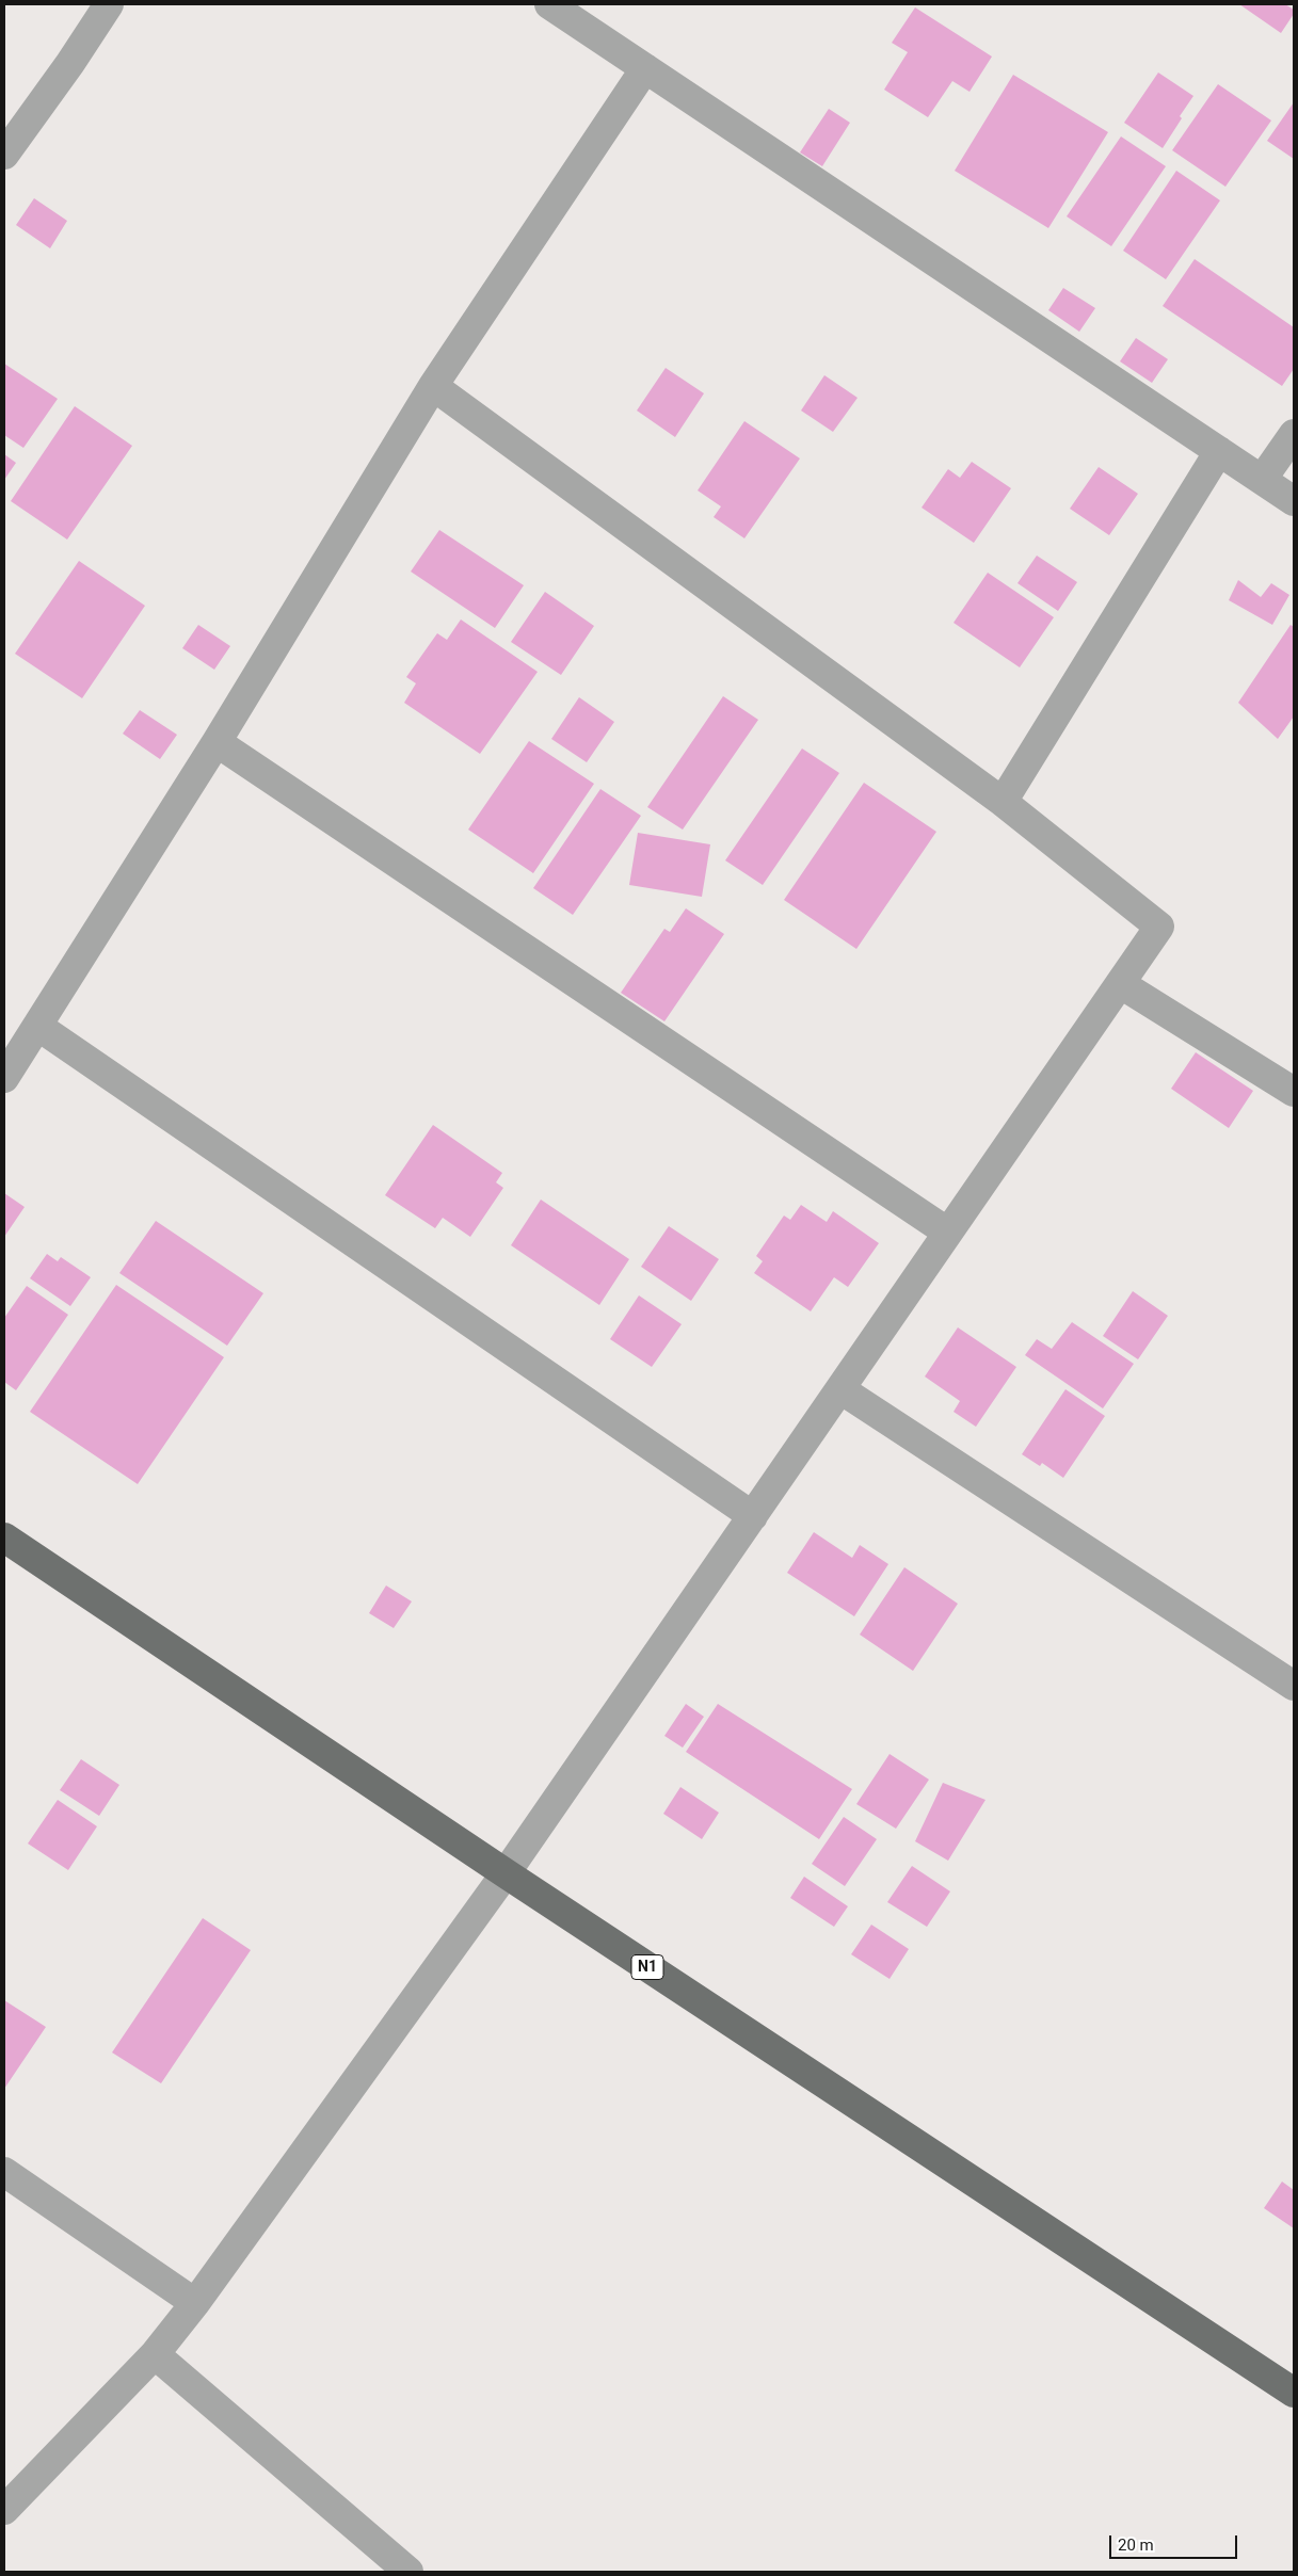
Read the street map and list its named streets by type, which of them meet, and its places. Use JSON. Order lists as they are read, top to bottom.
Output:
{
  "streets": {
    "main road": ["N1"]
  },
  "scale_bar": "20 m"
}
